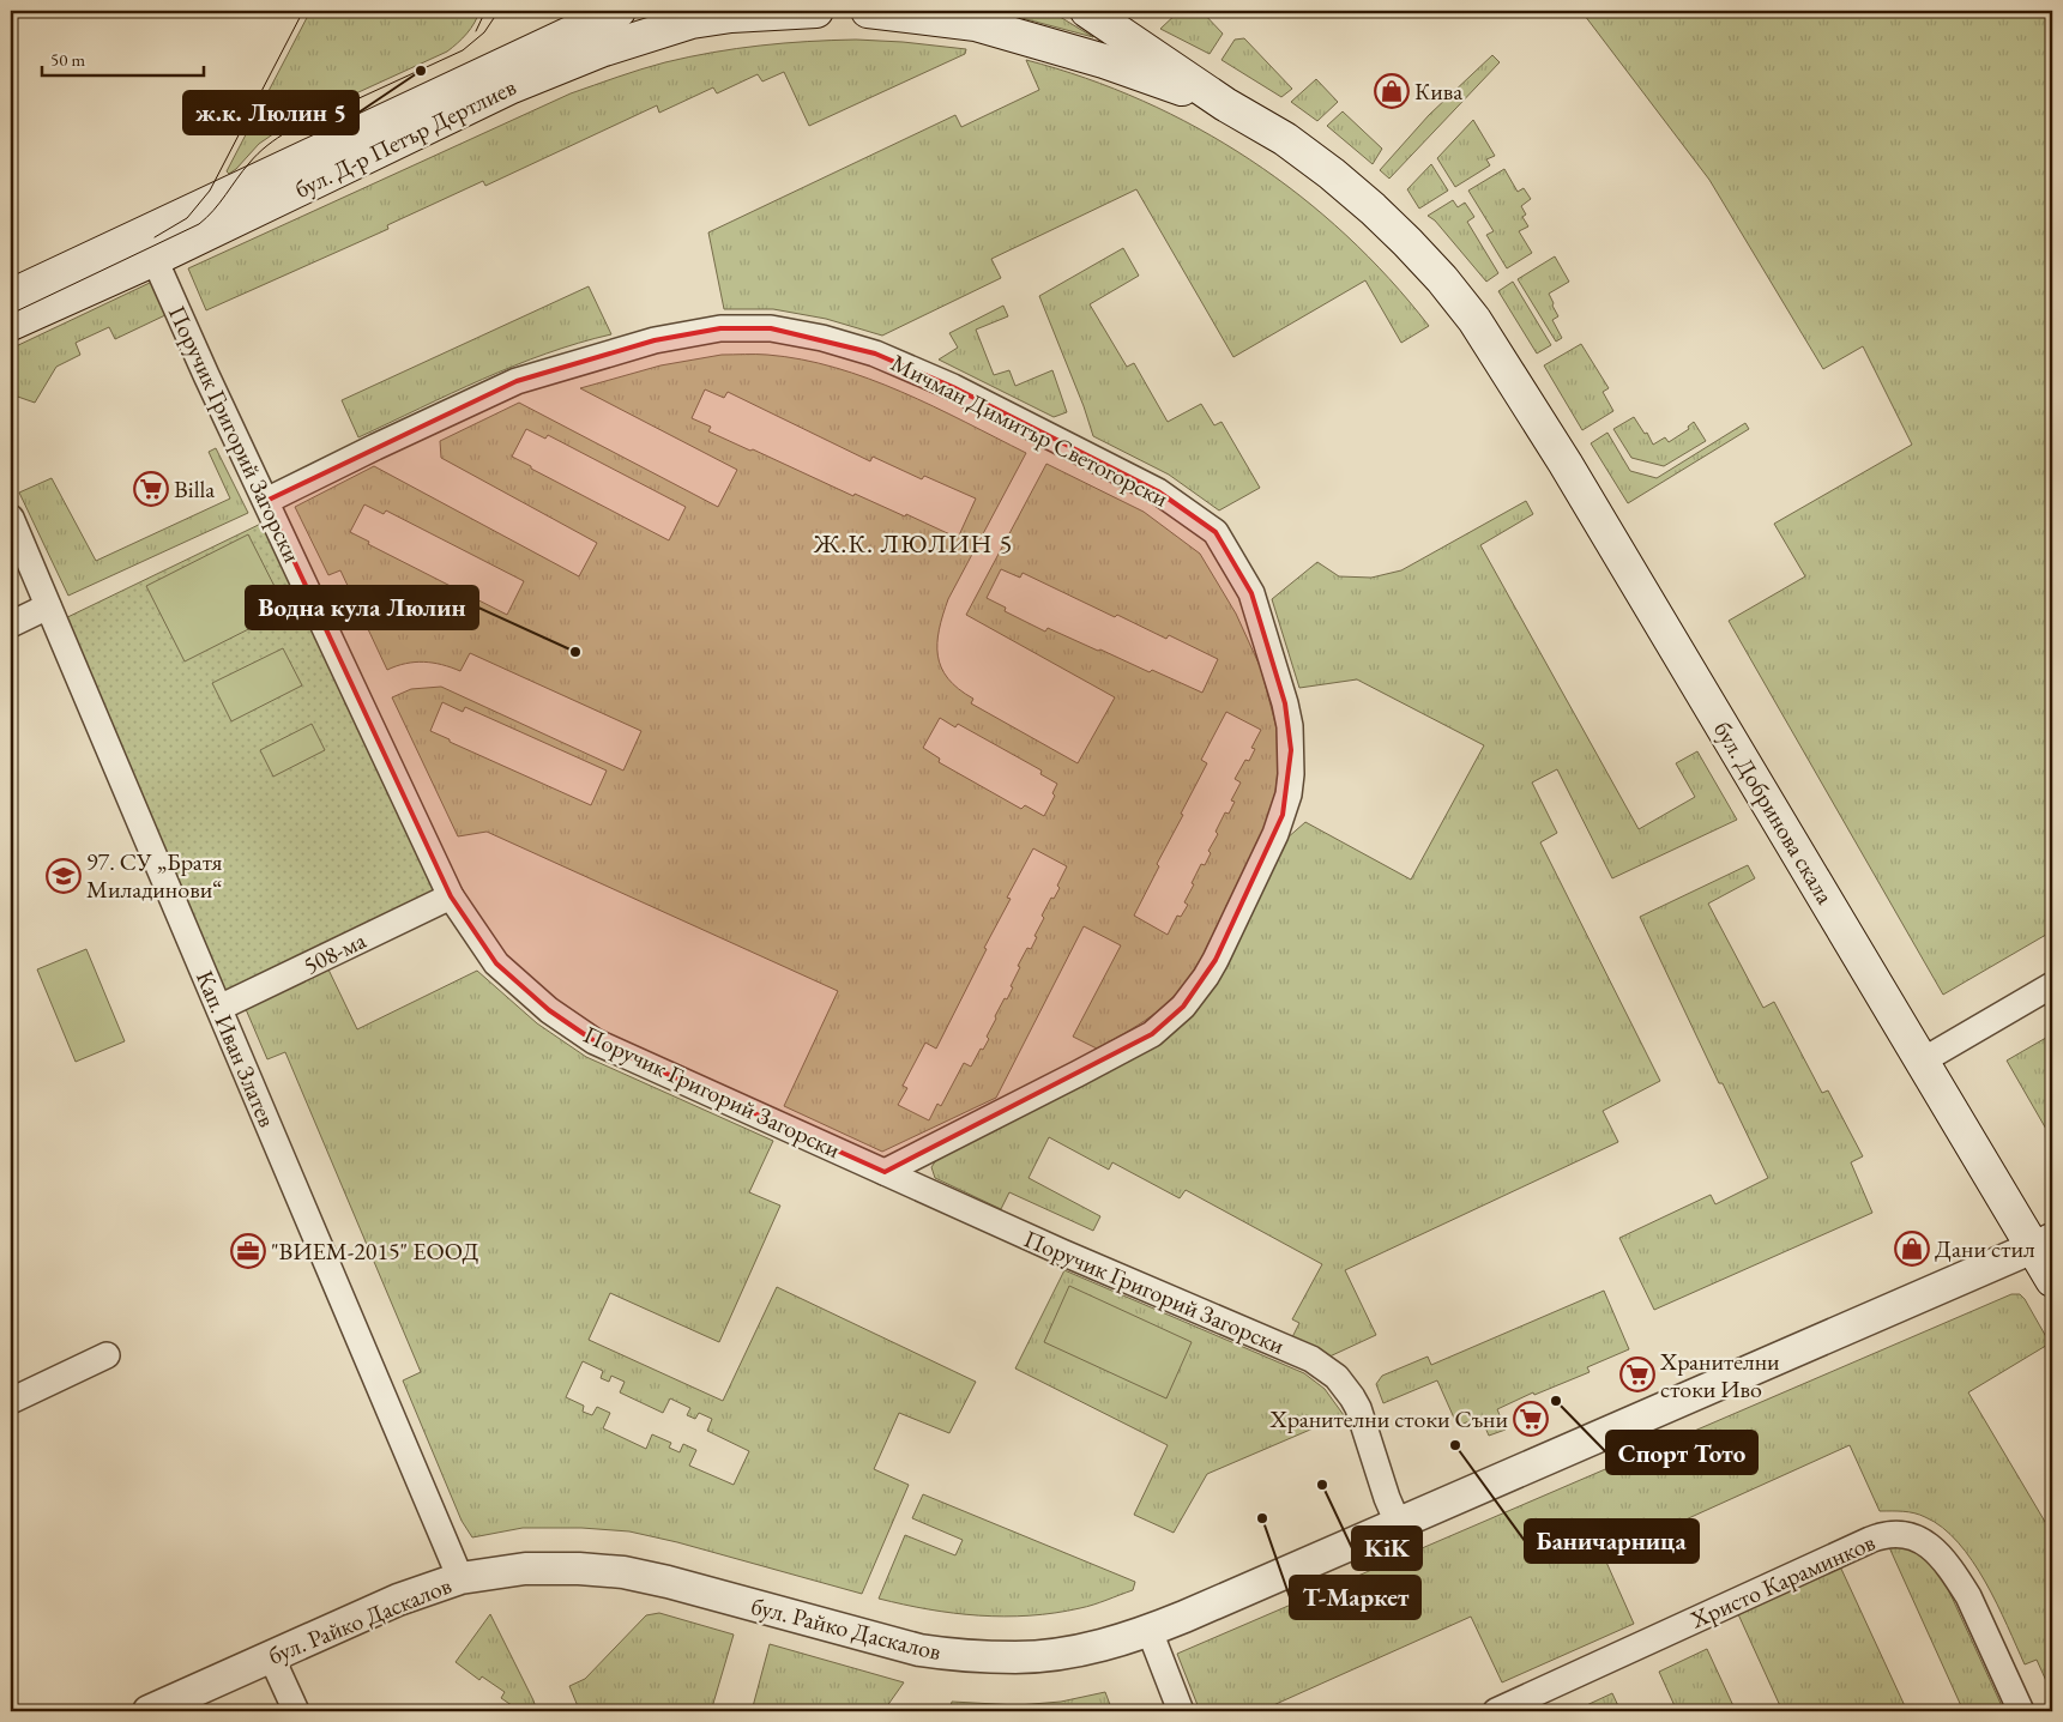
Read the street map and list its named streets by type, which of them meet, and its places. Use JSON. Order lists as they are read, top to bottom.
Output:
{
  "streets": {
    "main road": ["бул. Д-р Петър Дертлиев", "бул. Добринова скала"],
    "street": [
      "Мичман Димитър Светогорски",
      "Поручик Григорий Загорски",
      "508-ма",
      "Кап. Иван Златев",
      "Христо Караминков",
      "бул. Райко Даскалов"
    ]
  },
  "crossings": [
    ["бул. Д-р Петър Дертлиев", "Поручик Григорий Загорски"],
    ["Мичман Димитър Светогорски", "Поручик Григорий Загорски"],
    ["Поручик Григорий Загорски", "508-ма"],
    ["Поручик Григорий Загорски", "бул. Райко Даскалов"],
    ["бул. Добринова скала", "бул. Райко Даскалов"],
    ["508-ма", "Кап. Иван Златев"],
    ["Кап. Иван Златев", "бул. Райко Даскалов"]
  ],
  "districts": ["Ж.К. ЛЮЛИН 5"],
  "places": {
    "other": [
      "ж.к. Люлин 5",
      "Водна кула Люлин",
      "Спорт Тото",
      "Баничарница",
      "KiK",
      "Т-Маркет"
    ],
    "shop": ["Кива", "Дани стил"],
    "supermarket": ["Billa", "Хранителни стоки Иво", "Хранителни стоки Съни"],
    "school or university": ["97. СУ „Братя Миладинови“"],
    "office": ["\"ВИЕМ-2015\" ЕООД"]
  },
  "scale_bar": "50 m"
}
